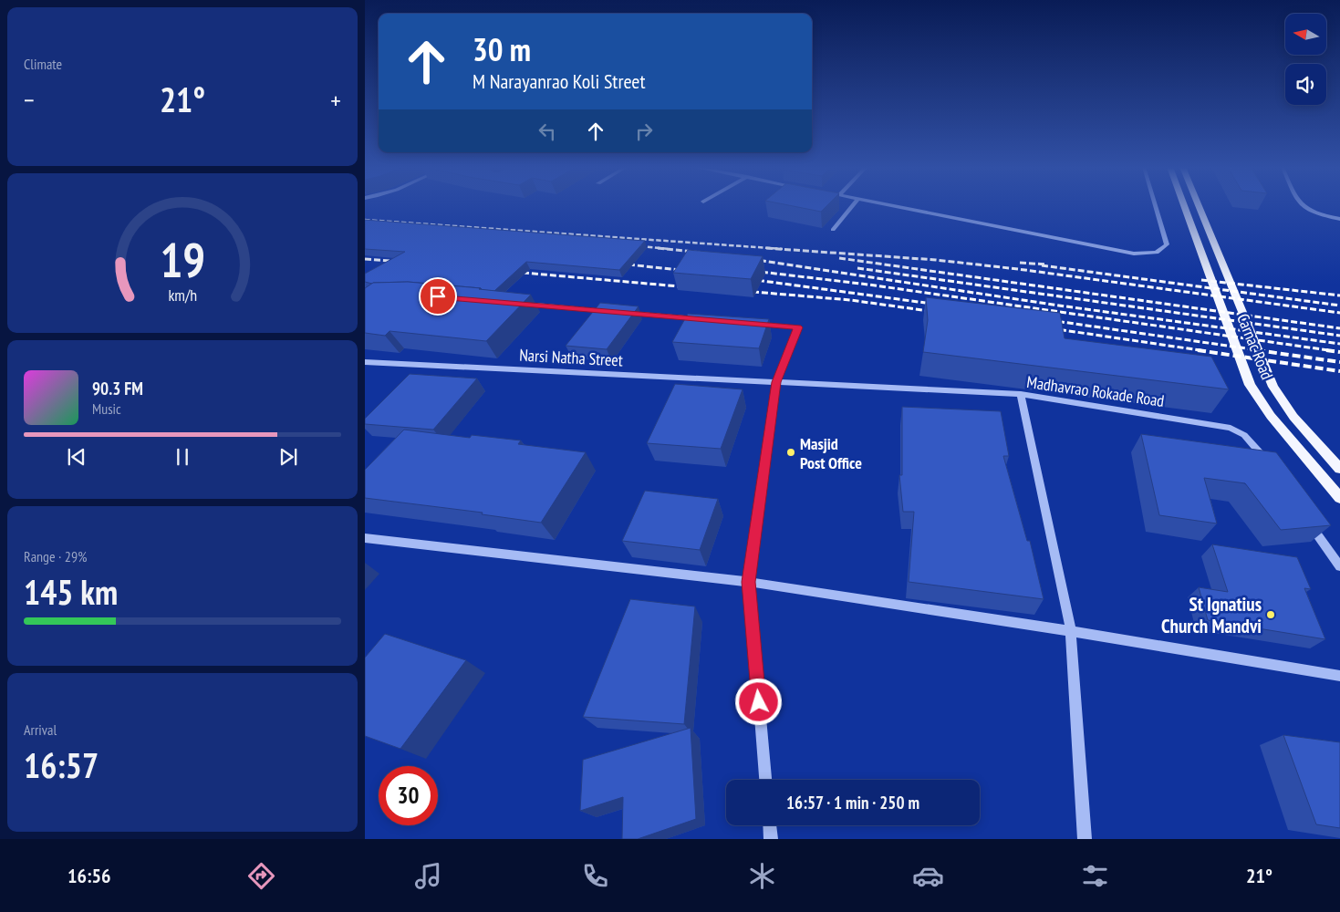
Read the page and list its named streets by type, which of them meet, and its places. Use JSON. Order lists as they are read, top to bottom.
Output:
{
  "streets": {
    "main road": ["Carnac Road"],
    "street": ["Narsi Natha Street", "Madhavrao Rokade Road"]
  },
  "crossings": [
    ["Narsi Natha Street", "Madhavrao Rokade Road"]
  ],
  "places": ["Masjid Post Office", "St Ignatius Church Mandvi"],
  "north": "left",
  "page": {
    "tile": [
      "Climate",
      ["Range · 29%", "145 km"],
      ["Arrival", "16:57"]
    ],
    "turn": ["30 m", "M Narayanrao Koli Street"],
    "heat": ["−", "21°", "+"],
    "song": ["90.3 FM", "Music"],
    "limit": "30",
    "trip": "16:57 · 1 min · 250 m",
    "tabs": ["16:56", "21°"],
    "gauge": ["19", "km/h"]
  }
}
